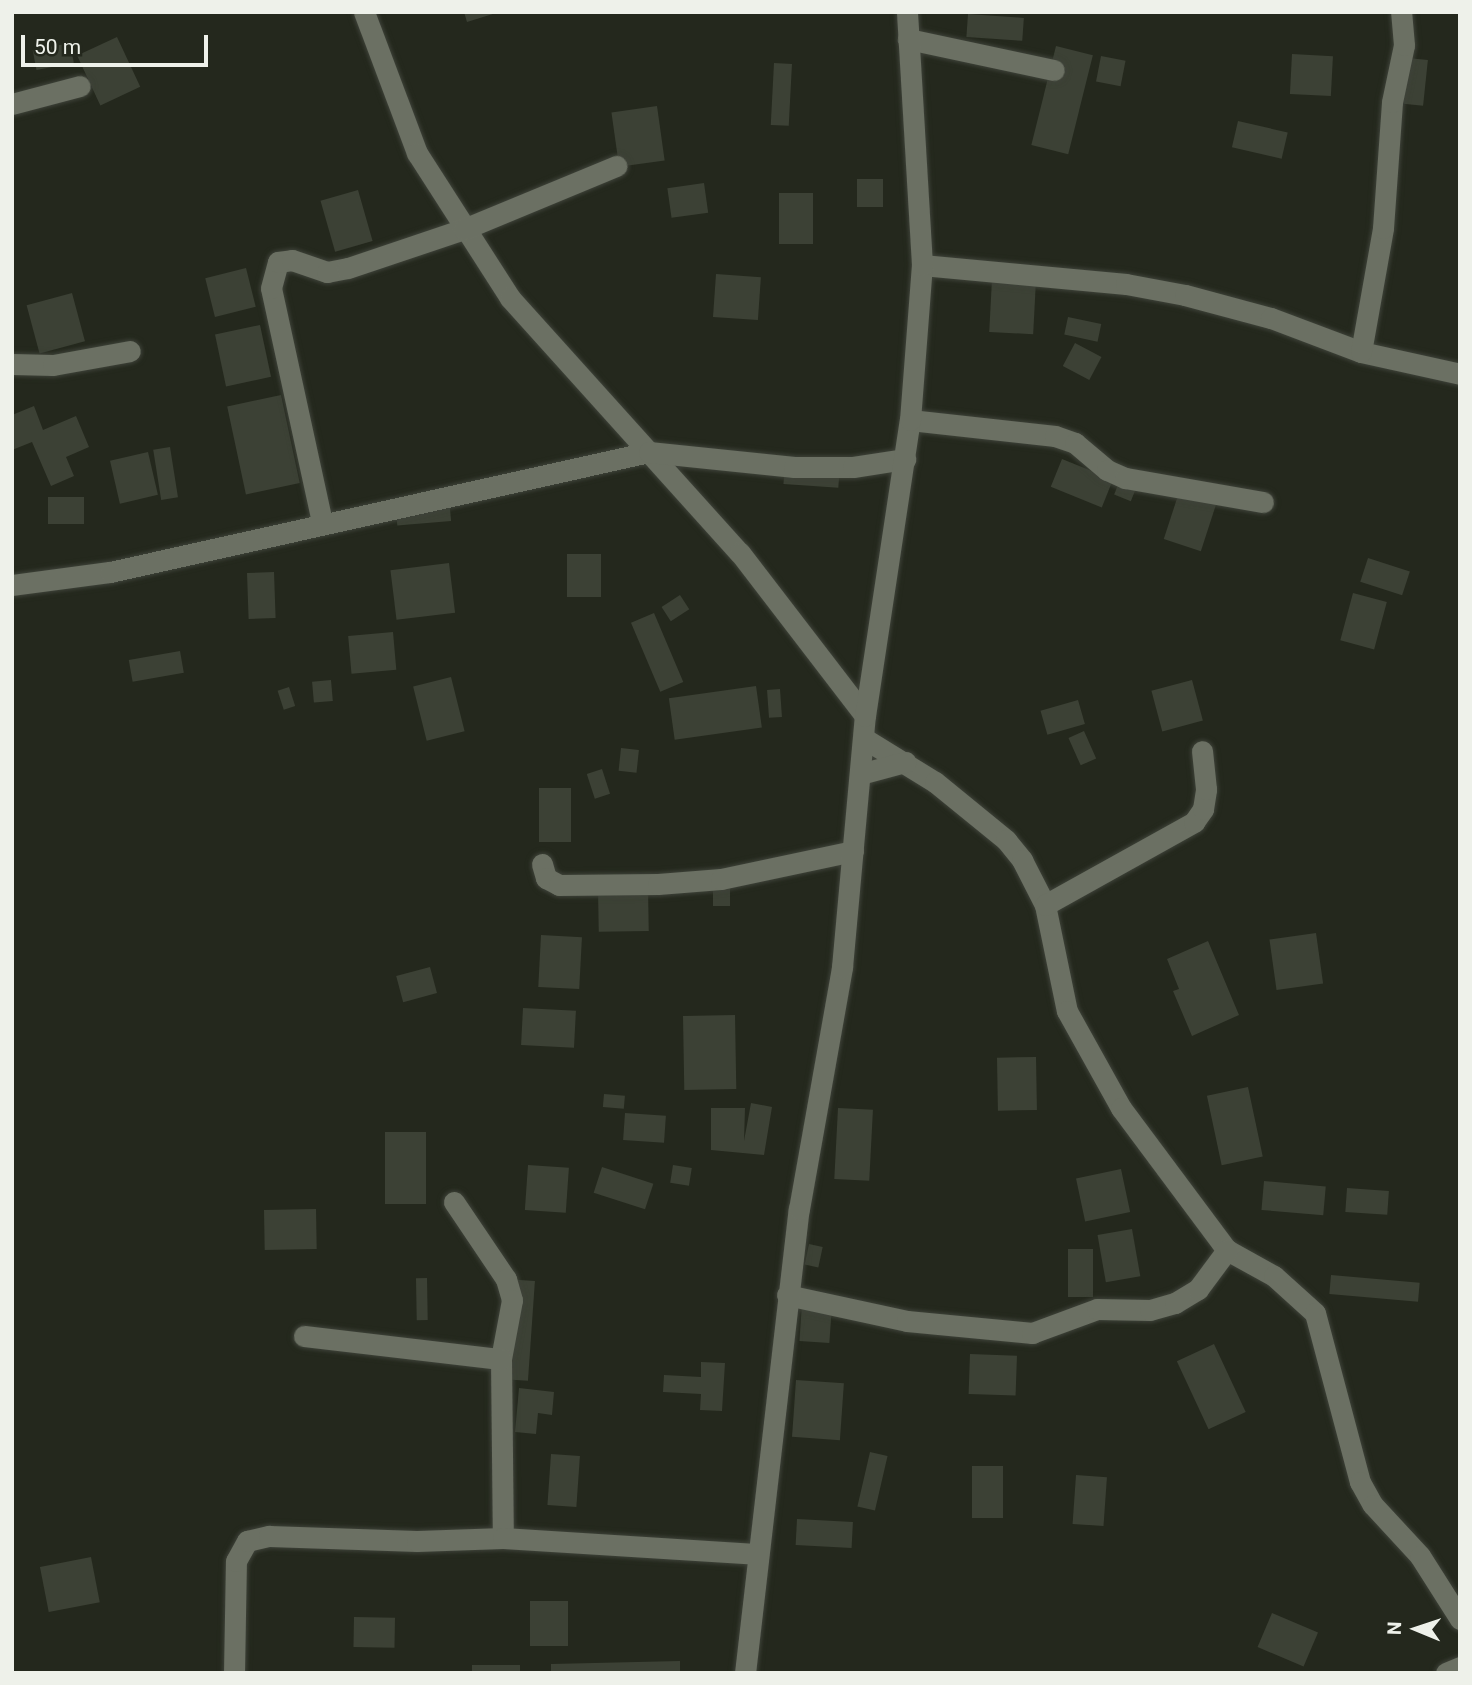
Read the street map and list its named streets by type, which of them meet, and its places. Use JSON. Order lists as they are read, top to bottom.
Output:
{
  "scale_bar": "50 m",
  "north": "left"
}
